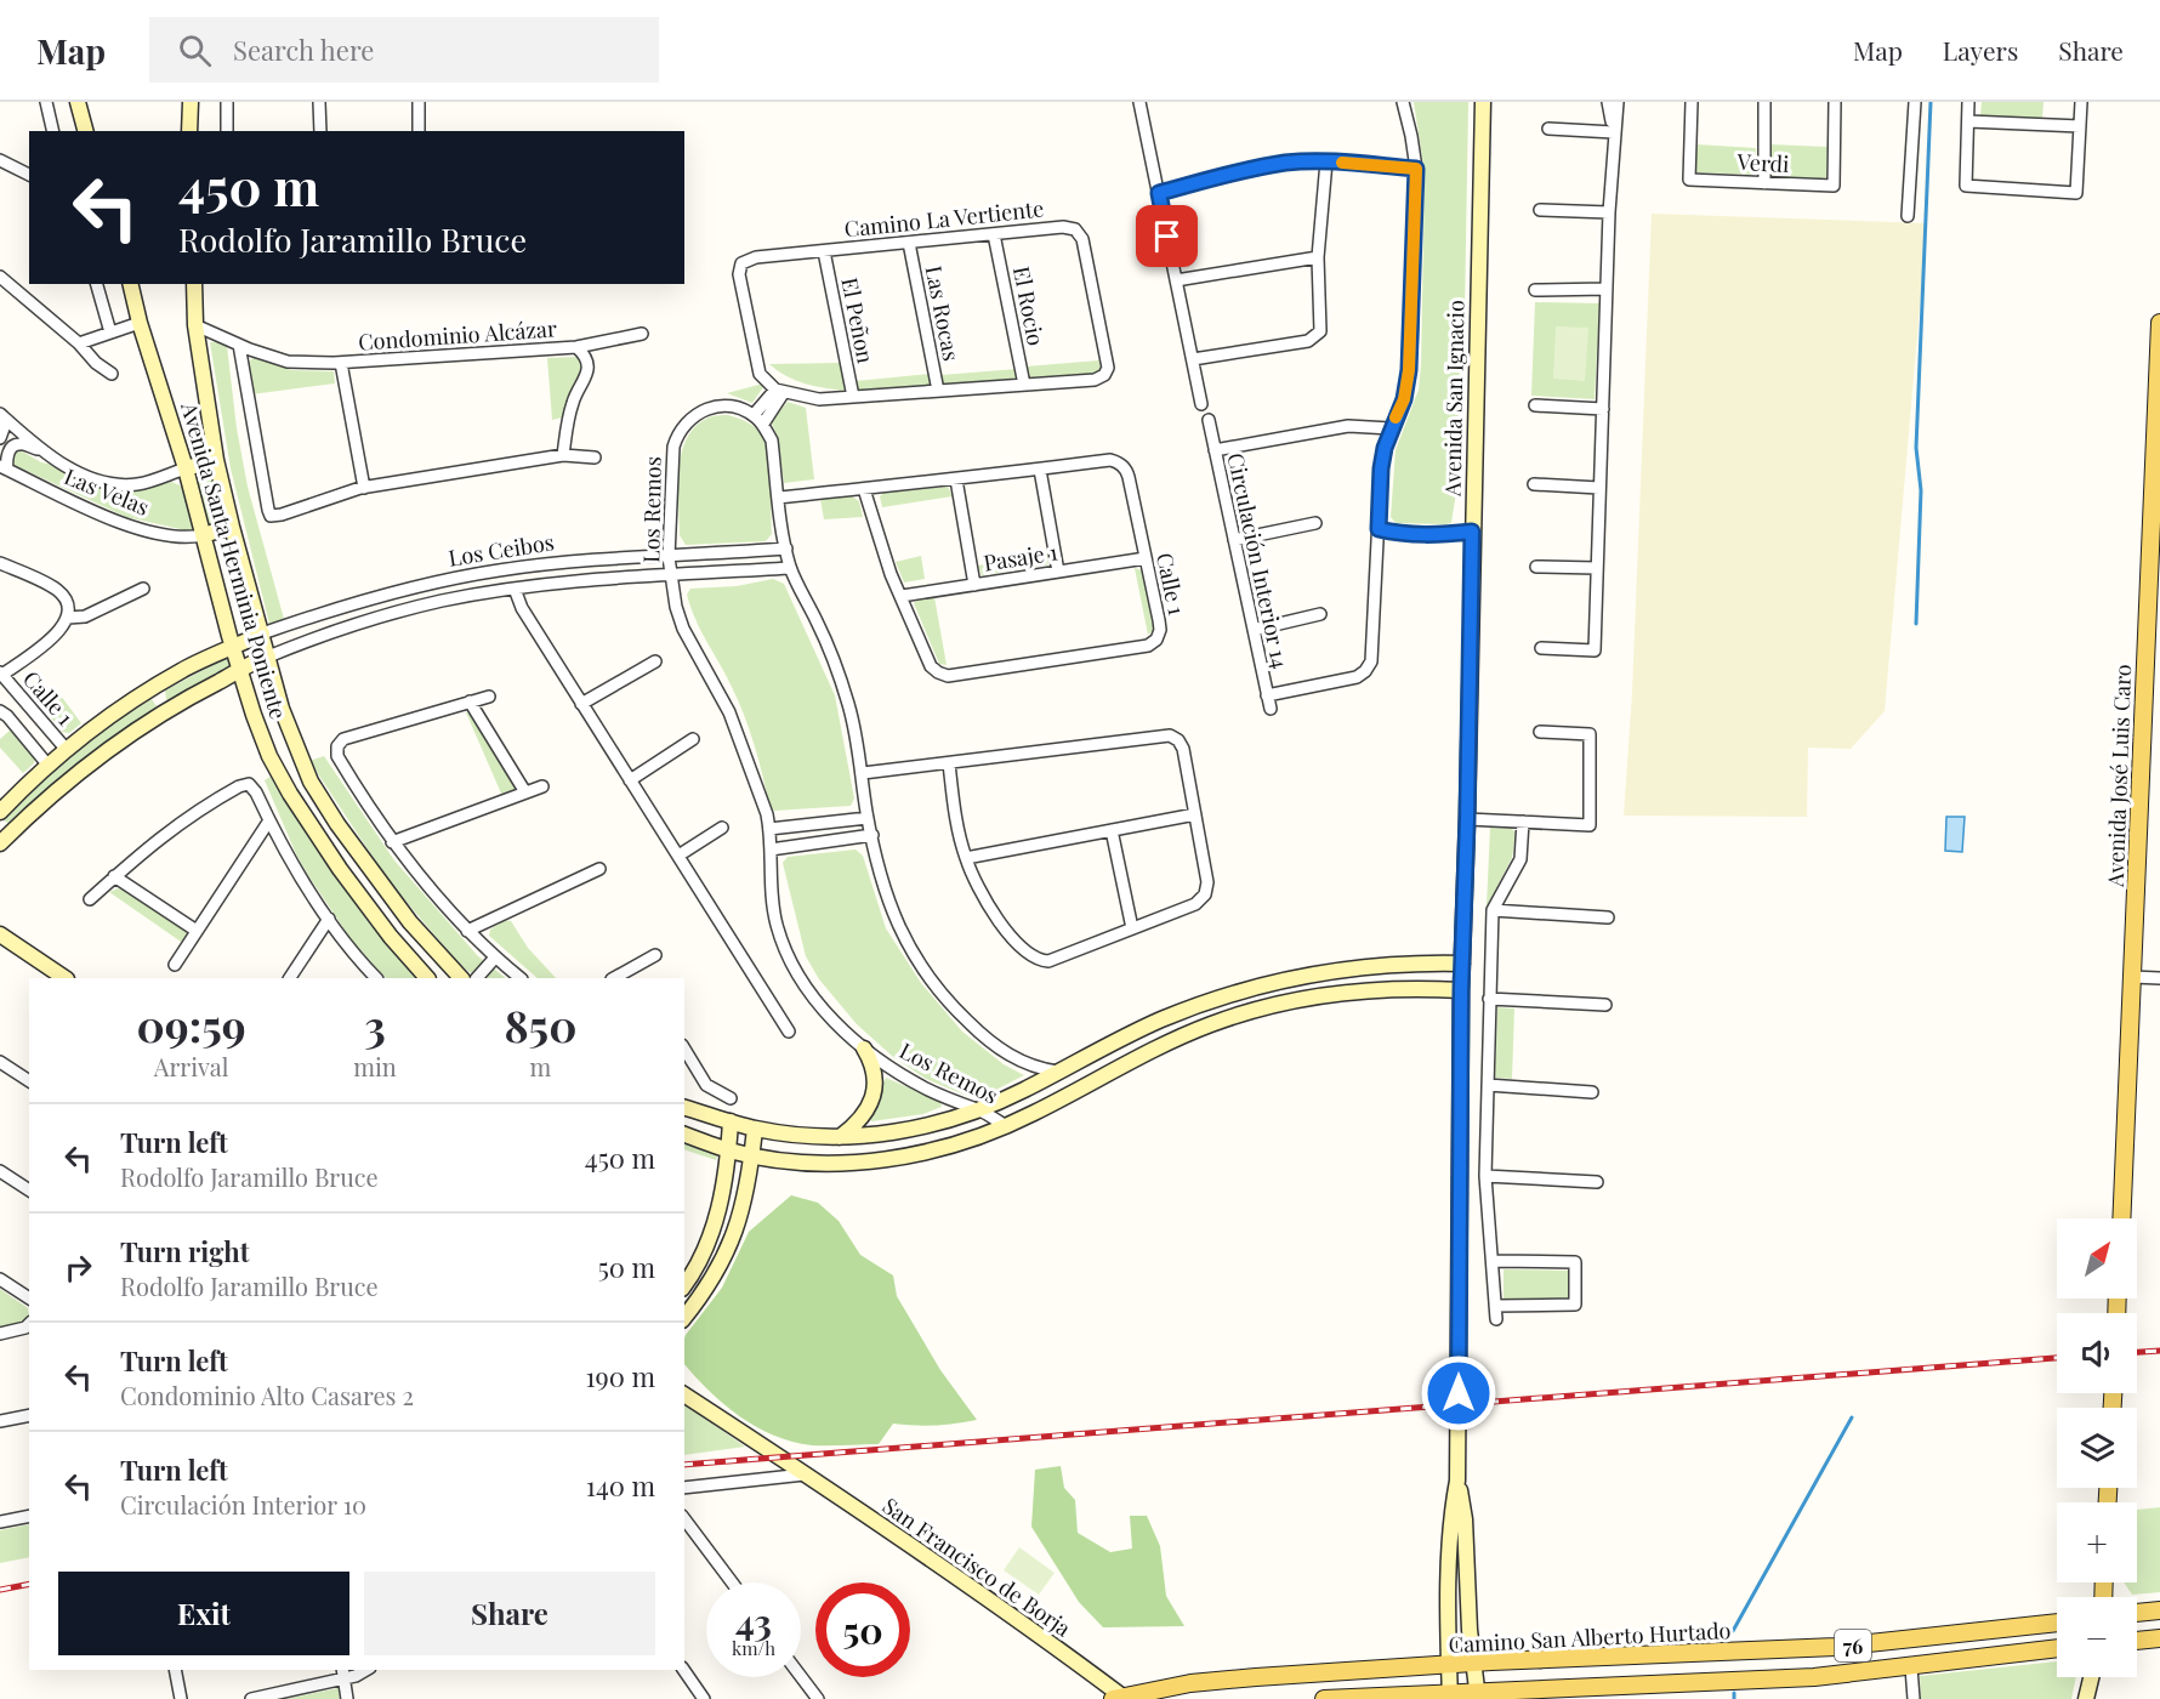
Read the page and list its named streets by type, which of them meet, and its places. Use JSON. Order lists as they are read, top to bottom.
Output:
{
  "streets": {
    "main road": ["Avenida José Luis Caro", "Camino San Alberto Hurtado", "76"],
    "street": [
      "Verdi",
      "Camino La Vertiente",
      "El Rocio",
      "Las Rocas",
      "El Peñon",
      "Condominio Alcázar",
      "Avenida San Ignacio",
      "Las Velas",
      "Los Remos",
      "Los Ceibos",
      "Pasaje 1",
      "Avenida Santa Herminia Poniente",
      "Circulación Interior 14",
      "Calle 1",
      "San Francisco de Borja"
    ]
  },
  "crossings": [
    ["Camino La Vertiente", "El Rocio"],
    ["Camino La Vertiente", "Las Rocas"],
    ["Camino La Vertiente", "El Peñon"],
    ["Avenida San Ignacio", "Camino San Alberto Hurtado"],
    ["Avenida San Ignacio", "76"],
    ["Las Velas", "Avenida Santa Herminia Poniente"],
    ["Los Remos", "Los Ceibos"],
    ["Los Remos", "Calle 1"],
    ["Los Ceibos", "Avenida Santa Herminia Poniente"],
    ["Los Ceibos", "Calle 1"],
    ["Pasaje 1", "Calle 1"],
    ["San Francisco de Borja", "Camino San Alberto Hurtado"]
  ],
  "north": "top right",
  "page": {
    "header": "Map",
    "search": "Search here",
    "nav": ["Map", "Layers", "Share"],
    "turn": ["450 m", "Rodolfo Jaramillo Bruce"],
    "eta": [
      "09:59",
      "Arrival",
      "3",
      "min",
      "850",
      "m"
    ],
    "list": [
      {
        "name": "Turn left",
        "note": "Rodolfo Jaramillo Bruce",
        "value": "450 m"
      },
      {
        "name": "Turn right",
        "note": "Rodolfo Jaramillo Bruce",
        "value": "50 m"
      },
      {
        "name": "Turn left",
        "note": "Condominio Alto Casares 2",
        "value": "190 m"
      },
      {
        "name": "Turn left",
        "note": "Circulación Interior 10",
        "value": "140 m"
      }
    ],
    "map_buttons": ["+", "−"],
    "buttons": ["Exit", "Share"],
    "speed": "43 km/h",
    "limit": "50"
  }
}
